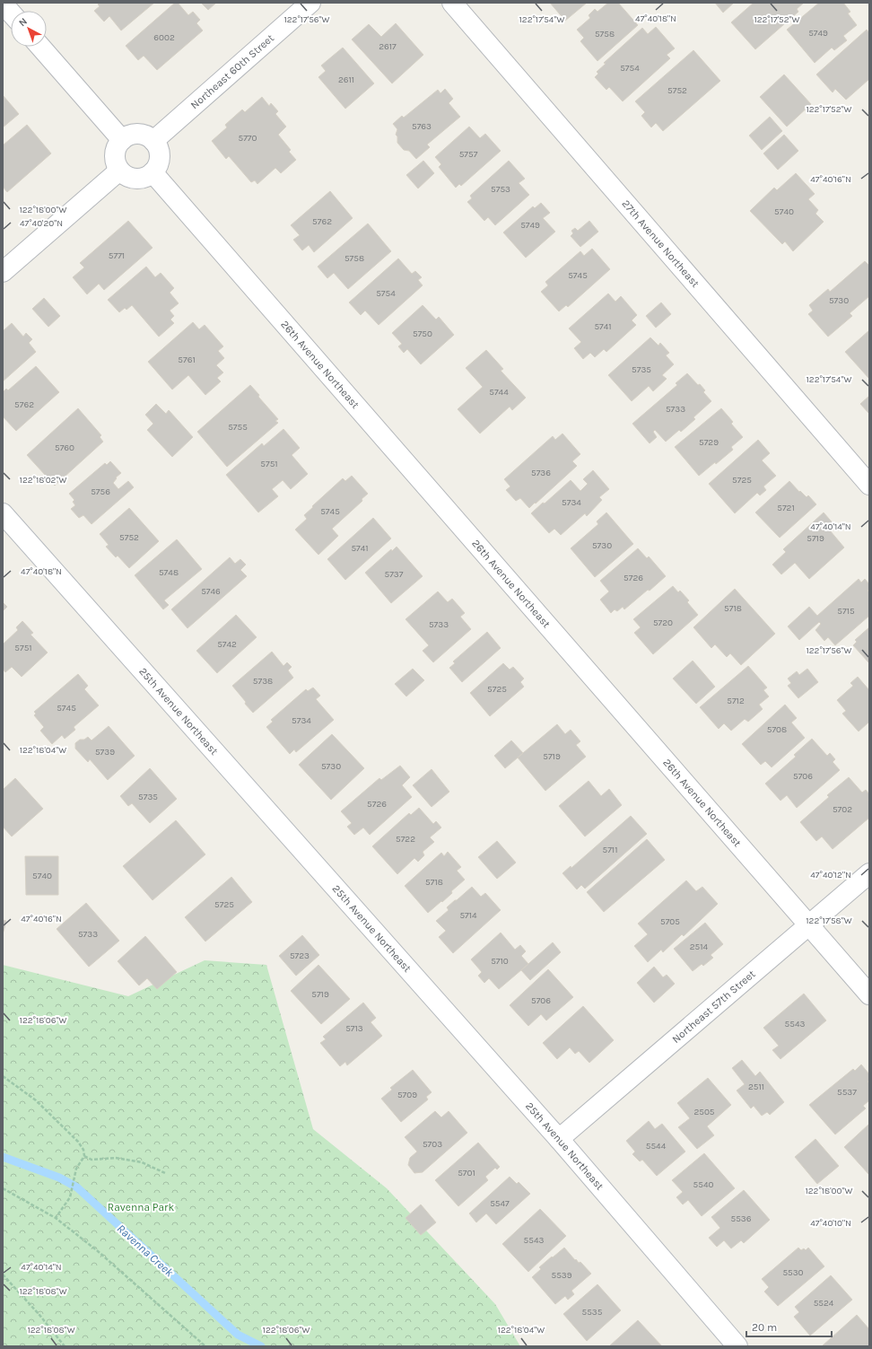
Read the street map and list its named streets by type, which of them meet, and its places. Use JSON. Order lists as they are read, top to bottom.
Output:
{
  "streets": {
    "street": [
      "Northeast 60th Street",
      "27th Avenue Northeast",
      "26th Avenue Northeast",
      "25th Avenue Northeast",
      "Northeast 57th Street"
    ]
  },
  "crossings": [
    ["Northeast 60th Street", "26th Avenue Northeast"],
    ["26th Avenue Northeast", "Northeast 57th Street"],
    ["25th Avenue Northeast", "Northeast 57th Street"]
  ],
  "water": ["Ravenna Creek"],
  "parks": ["Ravenna Park"],
  "house_numbers": [
    "5749",
    "5758",
    "6002",
    "2617",
    "5754",
    "2611",
    "5752",
    "5763",
    "5770",
    "5757",
    "5753",
    "5740",
    "5762",
    "5749",
    "5771",
    "5758",
    "5745",
    "5754",
    "5730",
    "5741",
    "5750",
    "5761",
    "5735",
    "5744",
    "5762",
    "5733",
    "5755",
    "5729",
    "5760",
    "5751",
    "5736",
    "5725",
    "5756",
    "5734",
    "5721",
    "5745",
    "5752",
    "5719",
    "5730",
    "5741",
    "5748",
    "5737",
    "5726",
    "5746",
    "5718",
    "5715",
    "5720",
    "5733",
    "5742",
    "5751",
    "5738",
    "5725",
    "5712",
    "5745",
    "5734",
    "5708",
    "5739",
    "5719",
    "5730",
    "5706",
    "5735",
    "5726",
    "5702",
    "5722",
    "5711",
    "5740",
    "5718",
    "5725",
    "5714",
    "5705",
    "5733",
    "2514",
    "5723",
    "5710",
    "5719",
    "5706",
    "5543",
    "5713",
    "2511",
    "5537",
    "5709",
    "2505",
    "5703",
    "5544",
    "5701",
    "5540",
    "5547",
    "5536",
    "5543",
    "5530",
    "5539",
    "5524",
    "5535"
  ],
  "scale_bar": "20 m",
  "north": "top left",
  "coordinates": [
    "47°40'18\"N",
    "122°17'56\"W",
    "122°17'52\"W",
    "122°17'54\"W",
    "47°40'16\"N",
    "122°18'00\"W",
    "47°40'20\"N",
    "122°18'02\"W",
    "47°40'14\"N",
    "122°18'04\"W",
    "47°40'12\"N",
    "122°17'58\"W",
    "122°18'06\"W",
    "47°40'10\"N",
    "122°18'08\"W"
  ]
}
